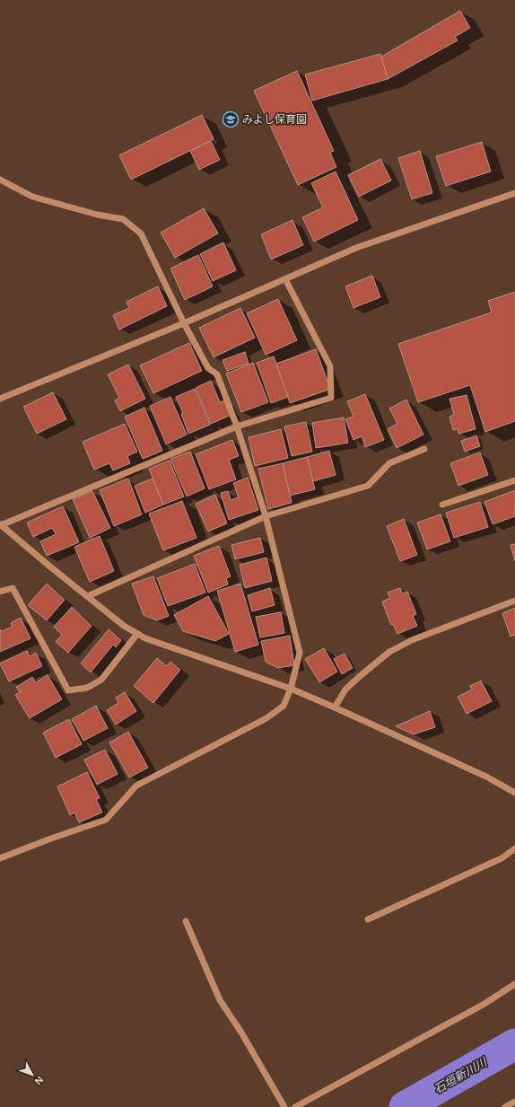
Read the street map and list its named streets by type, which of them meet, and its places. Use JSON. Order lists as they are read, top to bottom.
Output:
{
  "water": ["石垣新川川"],
  "places": {
    "school or university": ["みよし保育園"]
  },
  "north": "bottom right"
}
